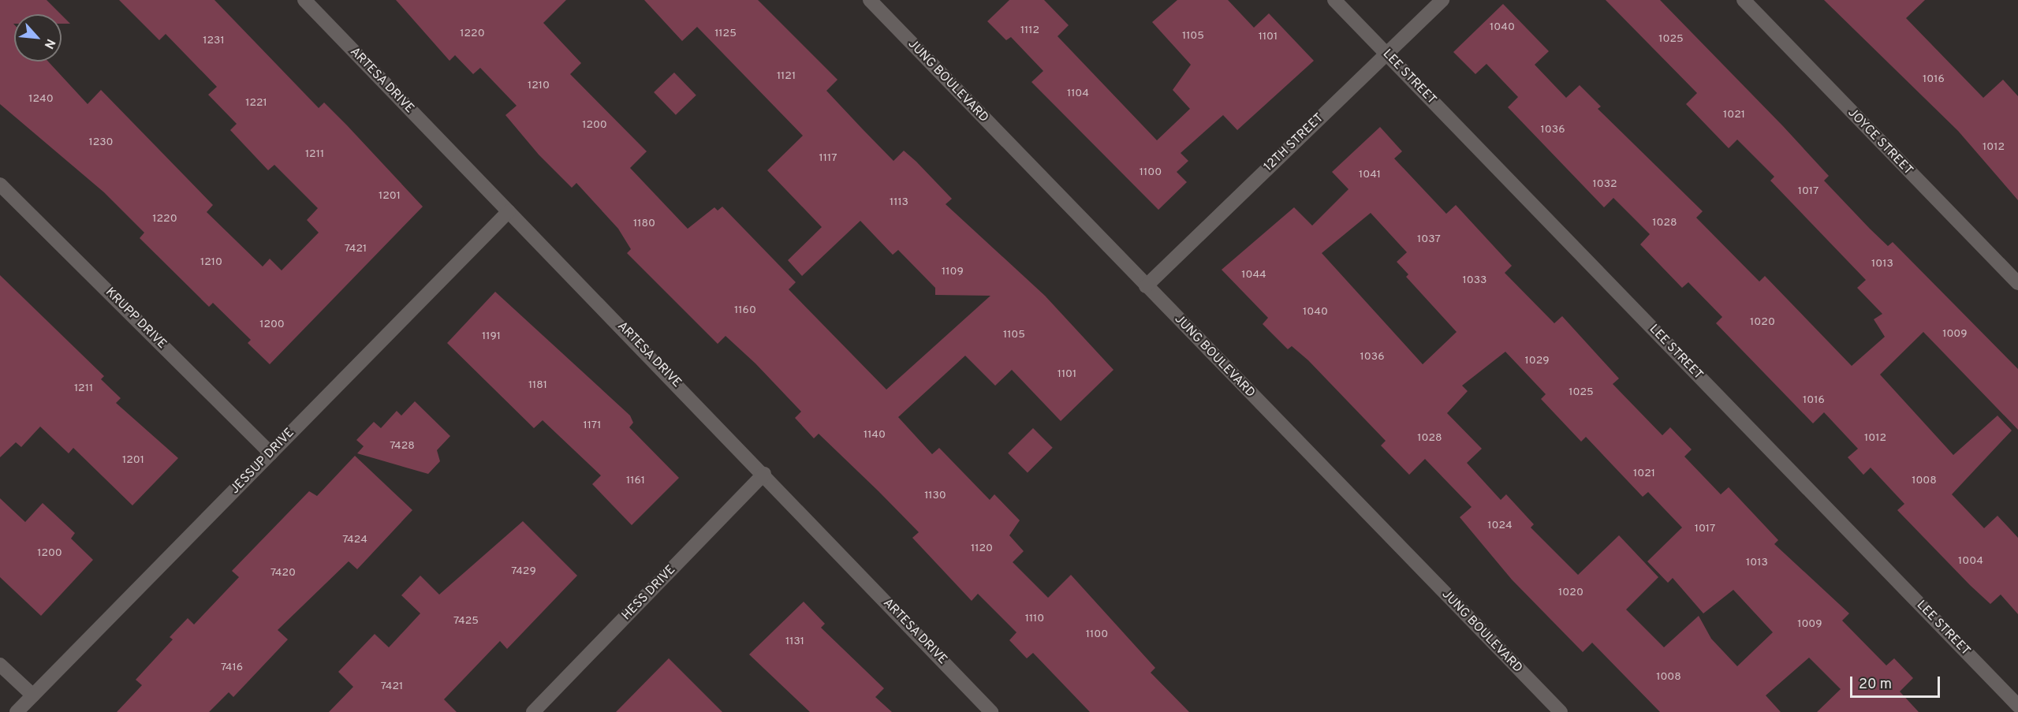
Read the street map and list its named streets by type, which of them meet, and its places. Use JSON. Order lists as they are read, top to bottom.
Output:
{
  "streets": {
    "street": [
      "LEE STREET",
      "ARTESA DRIVE",
      "JUNG BOULEVARD",
      "JOYCE STREET",
      "12TH STREET",
      "KRUPP DRIVE",
      "JESSUP DRIVE",
      "HESS DRIVE"
    ]
  },
  "crossings": [
    ["LEE STREET", "12TH STREET"],
    ["ARTESA DRIVE", "JESSUP DRIVE"],
    ["ARTESA DRIVE", "HESS DRIVE"],
    ["JUNG BOULEVARD", "12TH STREET"],
    ["KRUPP DRIVE", "JESSUP DRIVE"]
  ],
  "house_numbers": [
    "1040",
    "1112",
    "1220",
    "1125",
    "1105",
    "1101",
    "1025",
    "1231",
    "1121",
    "1016",
    "1210",
    "1104",
    "1240",
    "1221",
    "1021",
    "1200",
    "1036",
    "1230",
    "1012",
    "1211",
    "1117",
    "1100",
    "1041",
    "1032",
    "1017",
    "1201",
    "1113",
    "1220",
    "1028",
    "1180",
    "1037",
    "7421",
    "1210",
    "1013",
    "1109",
    "1044",
    "1033",
    "1160",
    "1040",
    "1020",
    "1200",
    "1009",
    "1105",
    "1191",
    "1036",
    "1029",
    "1101",
    "1181",
    "1211",
    "1025",
    "1016",
    "1171",
    "1140",
    "1028",
    "1012",
    "7428",
    "1201",
    "1021",
    "1161",
    "1008",
    "1130",
    "1024",
    "1017",
    "7424",
    "1120",
    "1200",
    "1004",
    "1013",
    "7429",
    "7420",
    "1020",
    "1110",
    "7425",
    "1009",
    "1100",
    "1131",
    "7416",
    "1008",
    "7421"
  ],
  "scale_bar": "20 m",
  "north": "bottom right"
}
